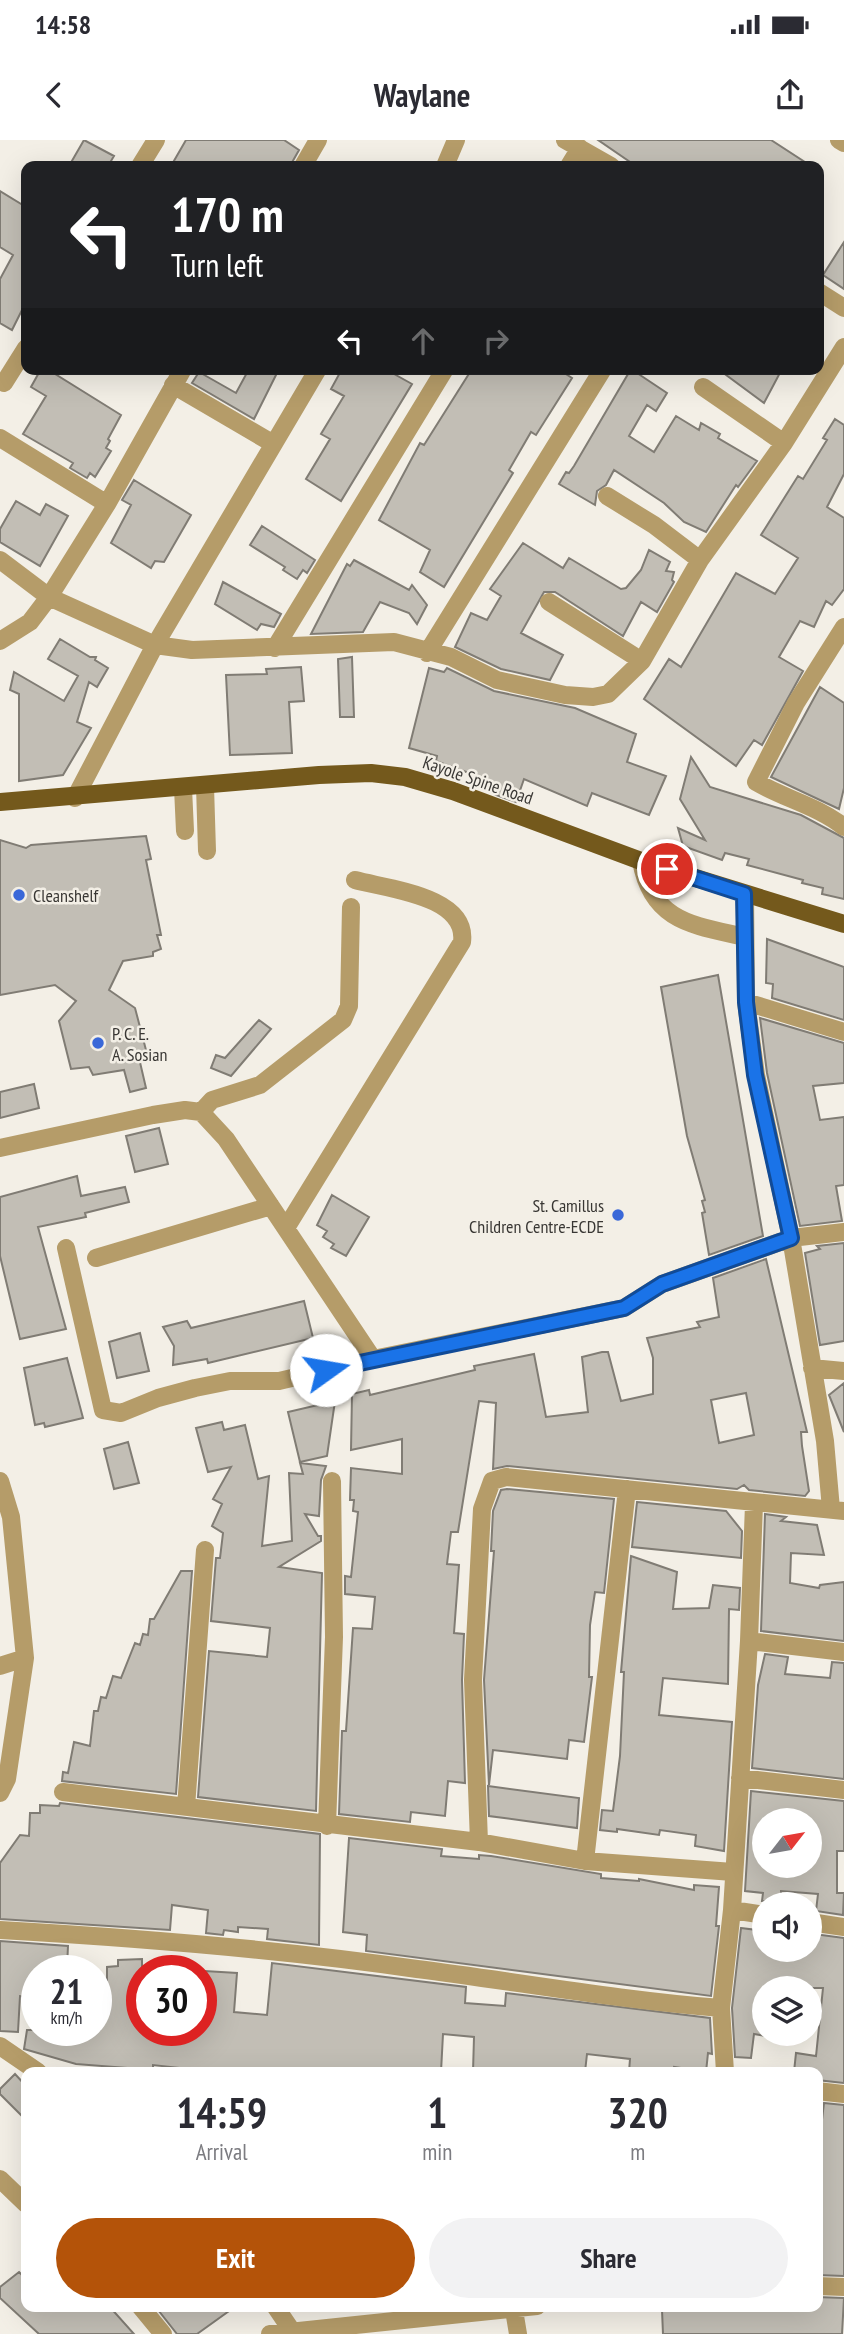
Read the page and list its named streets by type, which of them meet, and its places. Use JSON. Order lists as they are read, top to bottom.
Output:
{
  "streets": {
    "main road": ["Kayole Spine Road"]
  },
  "places": ["Cleanshelf", "P. C. E. A. Sosian", "St. Camillus Children Centre-ECDE"],
  "north": "top right",
  "page": {
    "status": "14:58",
    "header": "Waylane",
    "turn": ["170 m", "Turn left"],
    "speed": "21 km/h",
    "limit": "30",
    "eta": [
      "14:59",
      "Arrival",
      "1",
      "min",
      "320",
      "m"
    ],
    "buttons": ["Exit", "Share"]
  }
}
